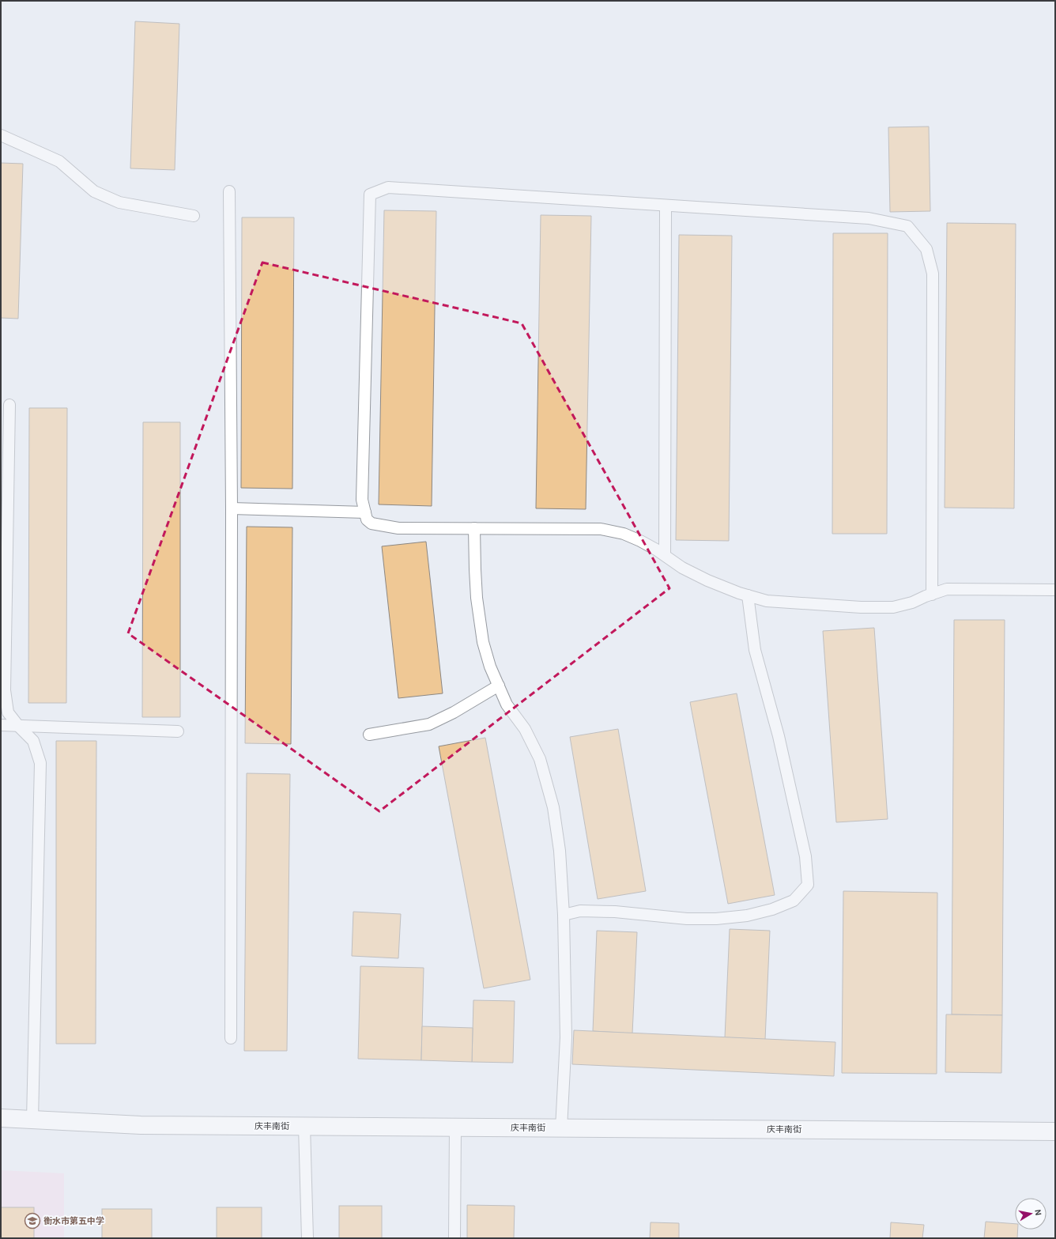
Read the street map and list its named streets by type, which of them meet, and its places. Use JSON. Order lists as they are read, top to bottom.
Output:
{
  "streets": {
    "street": ["庆丰南街"]
  },
  "places": {
    "school or university": ["衡水市第五中学"]
  },
  "north": "right"
}
